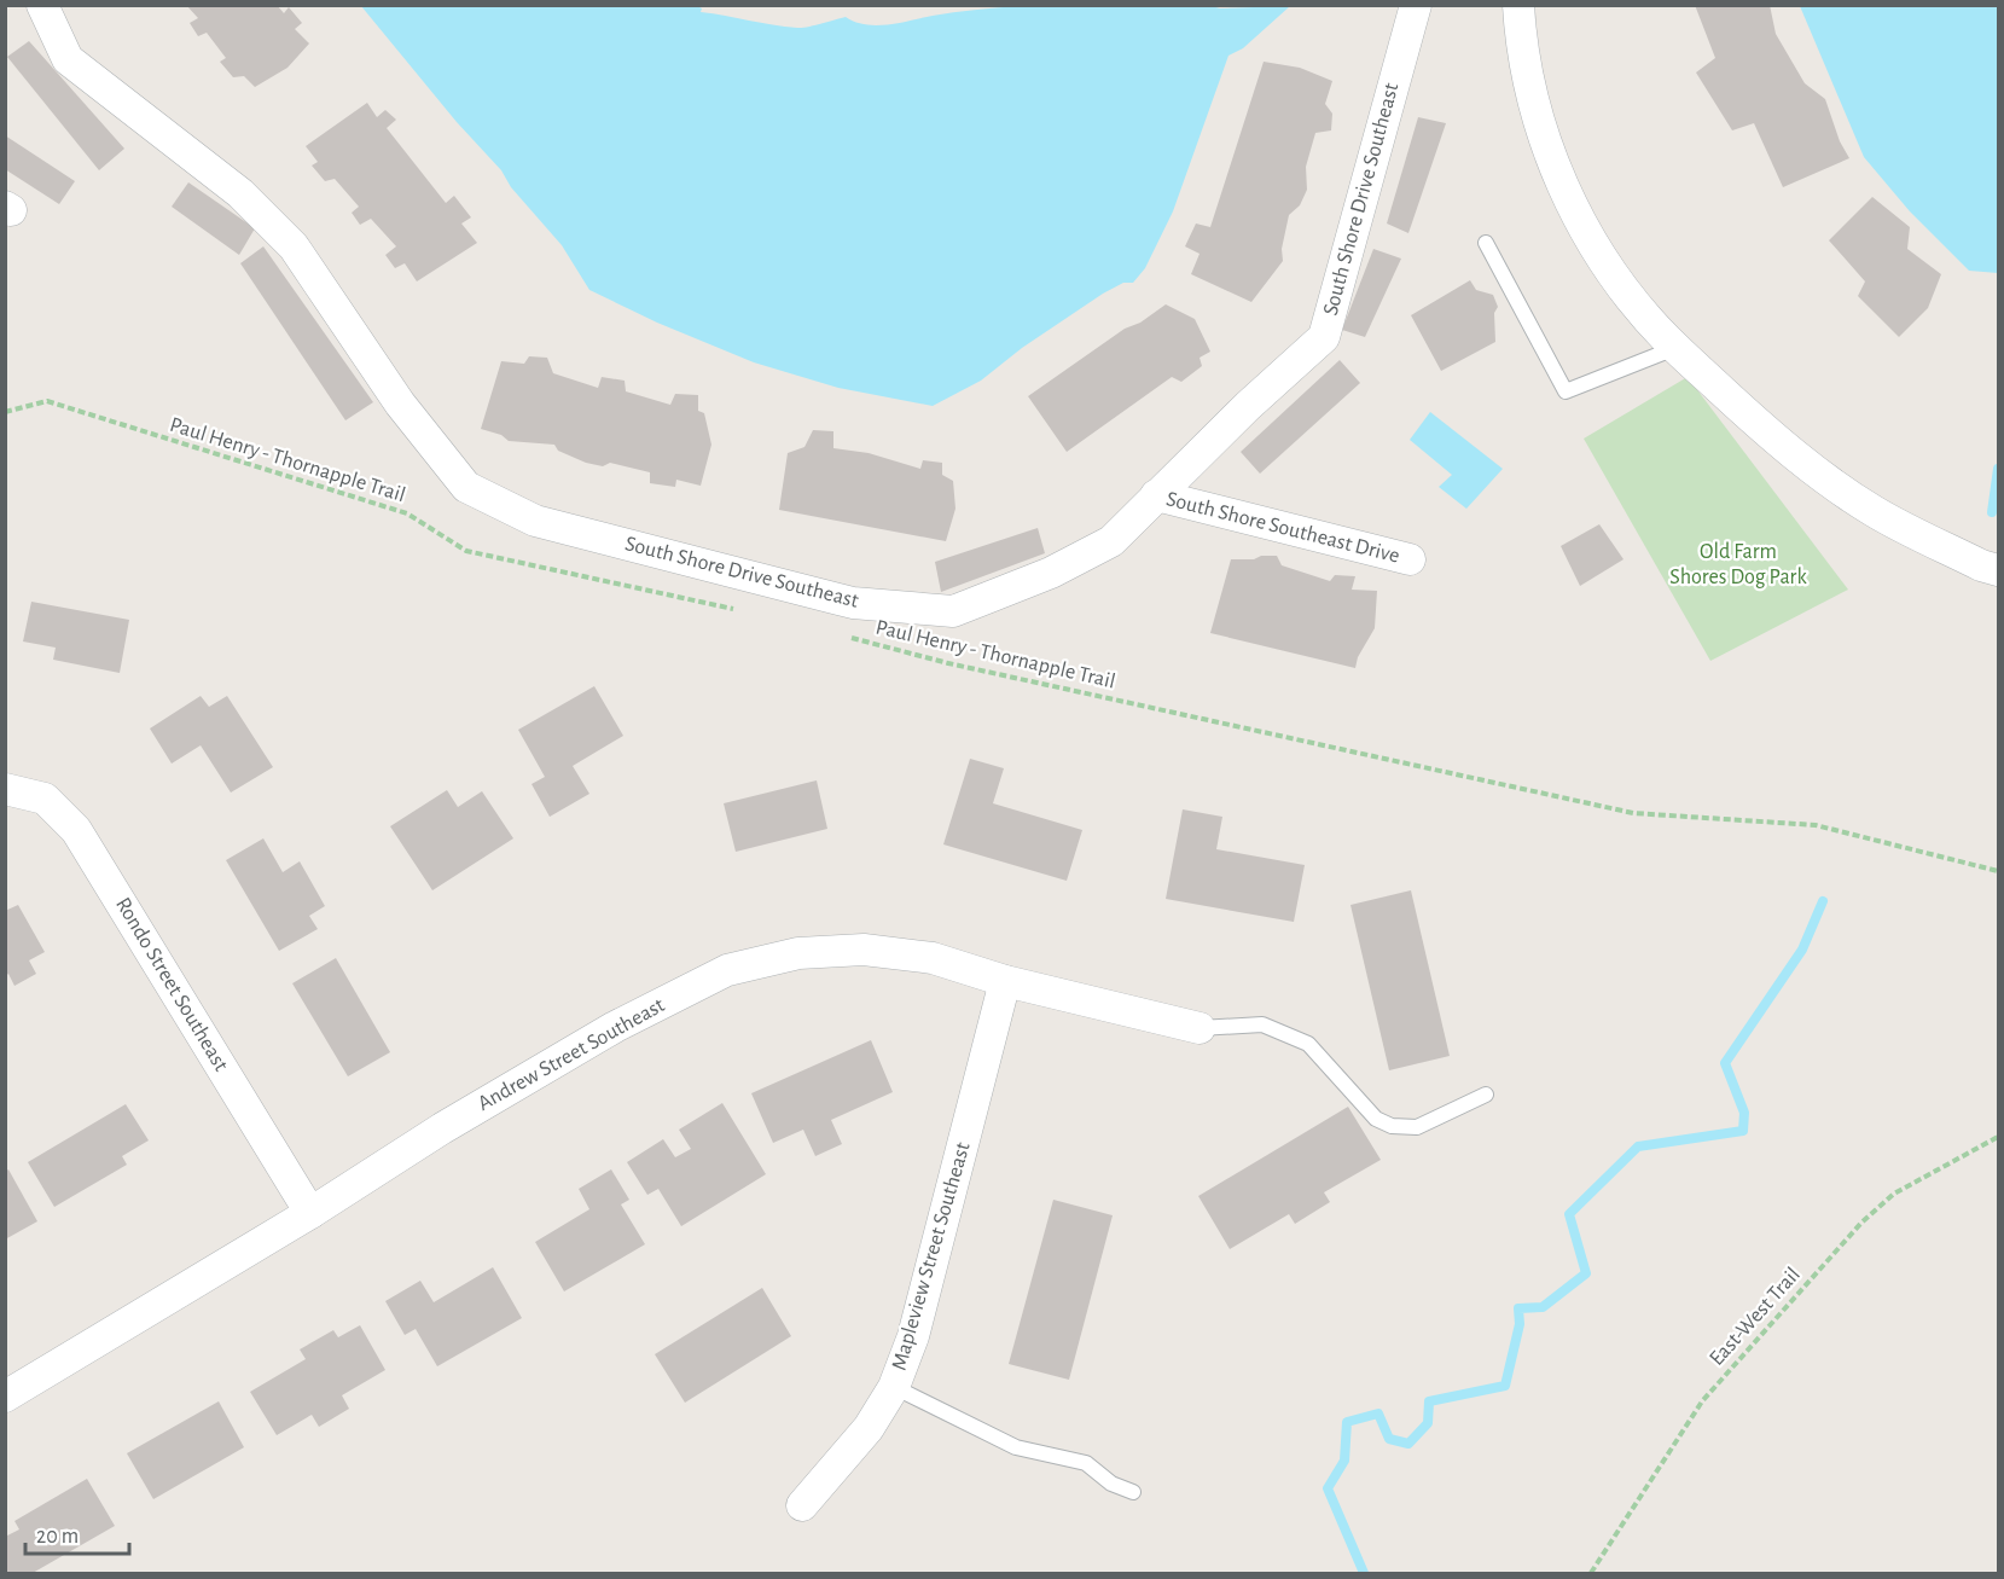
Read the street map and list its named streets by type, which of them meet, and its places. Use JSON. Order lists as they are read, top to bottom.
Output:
{
  "streets": {
    "street": [
      "South Shore Drive Southeast",
      "South Shore Southeast Drive",
      "Rondo Street Southeast",
      "Andrew Street Southeast",
      "Mapleview Street Southeast"
    ],
    "path": ["Paul Henry - Thornapple Trail", "East-West Trail"]
  },
  "crossings": [
    ["South Shore Drive Southeast", "South Shore Southeast Drive"],
    ["Rondo Street Southeast", "Andrew Street Southeast"],
    ["Andrew Street Southeast", "Mapleview Street Southeast"]
  ],
  "parks": ["Old Farm Shores Dog Park"],
  "scale_bar": "20 m"
}
